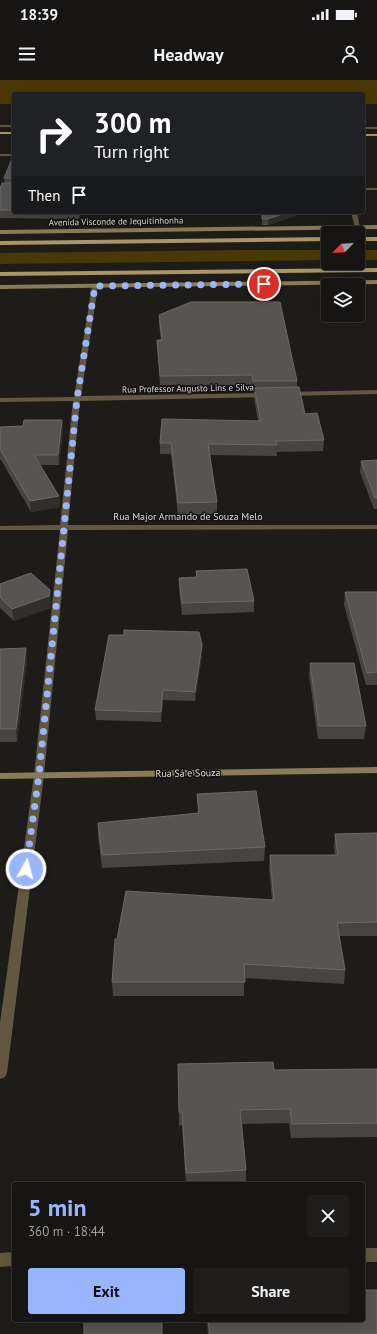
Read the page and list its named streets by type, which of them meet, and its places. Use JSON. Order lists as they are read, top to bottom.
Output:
{
  "streets": {
    "main road": ["Avenida Visconde de Jequitinhonha"],
    "street": ["Rua Professor Augusto Lins e Silva", "Rua Major Armando de Souza Melo", "Rua Sá e Souza"]
  },
  "north": "bottom left",
  "page": {
    "status": "18:39",
    "header": "Headway",
    "turn": ["300 m", "Turn right"],
    "then": "Then",
    "heading": ["5 min", "360 m · 18:44"],
    "buttons": ["Exit", "Share"]
  }
}
